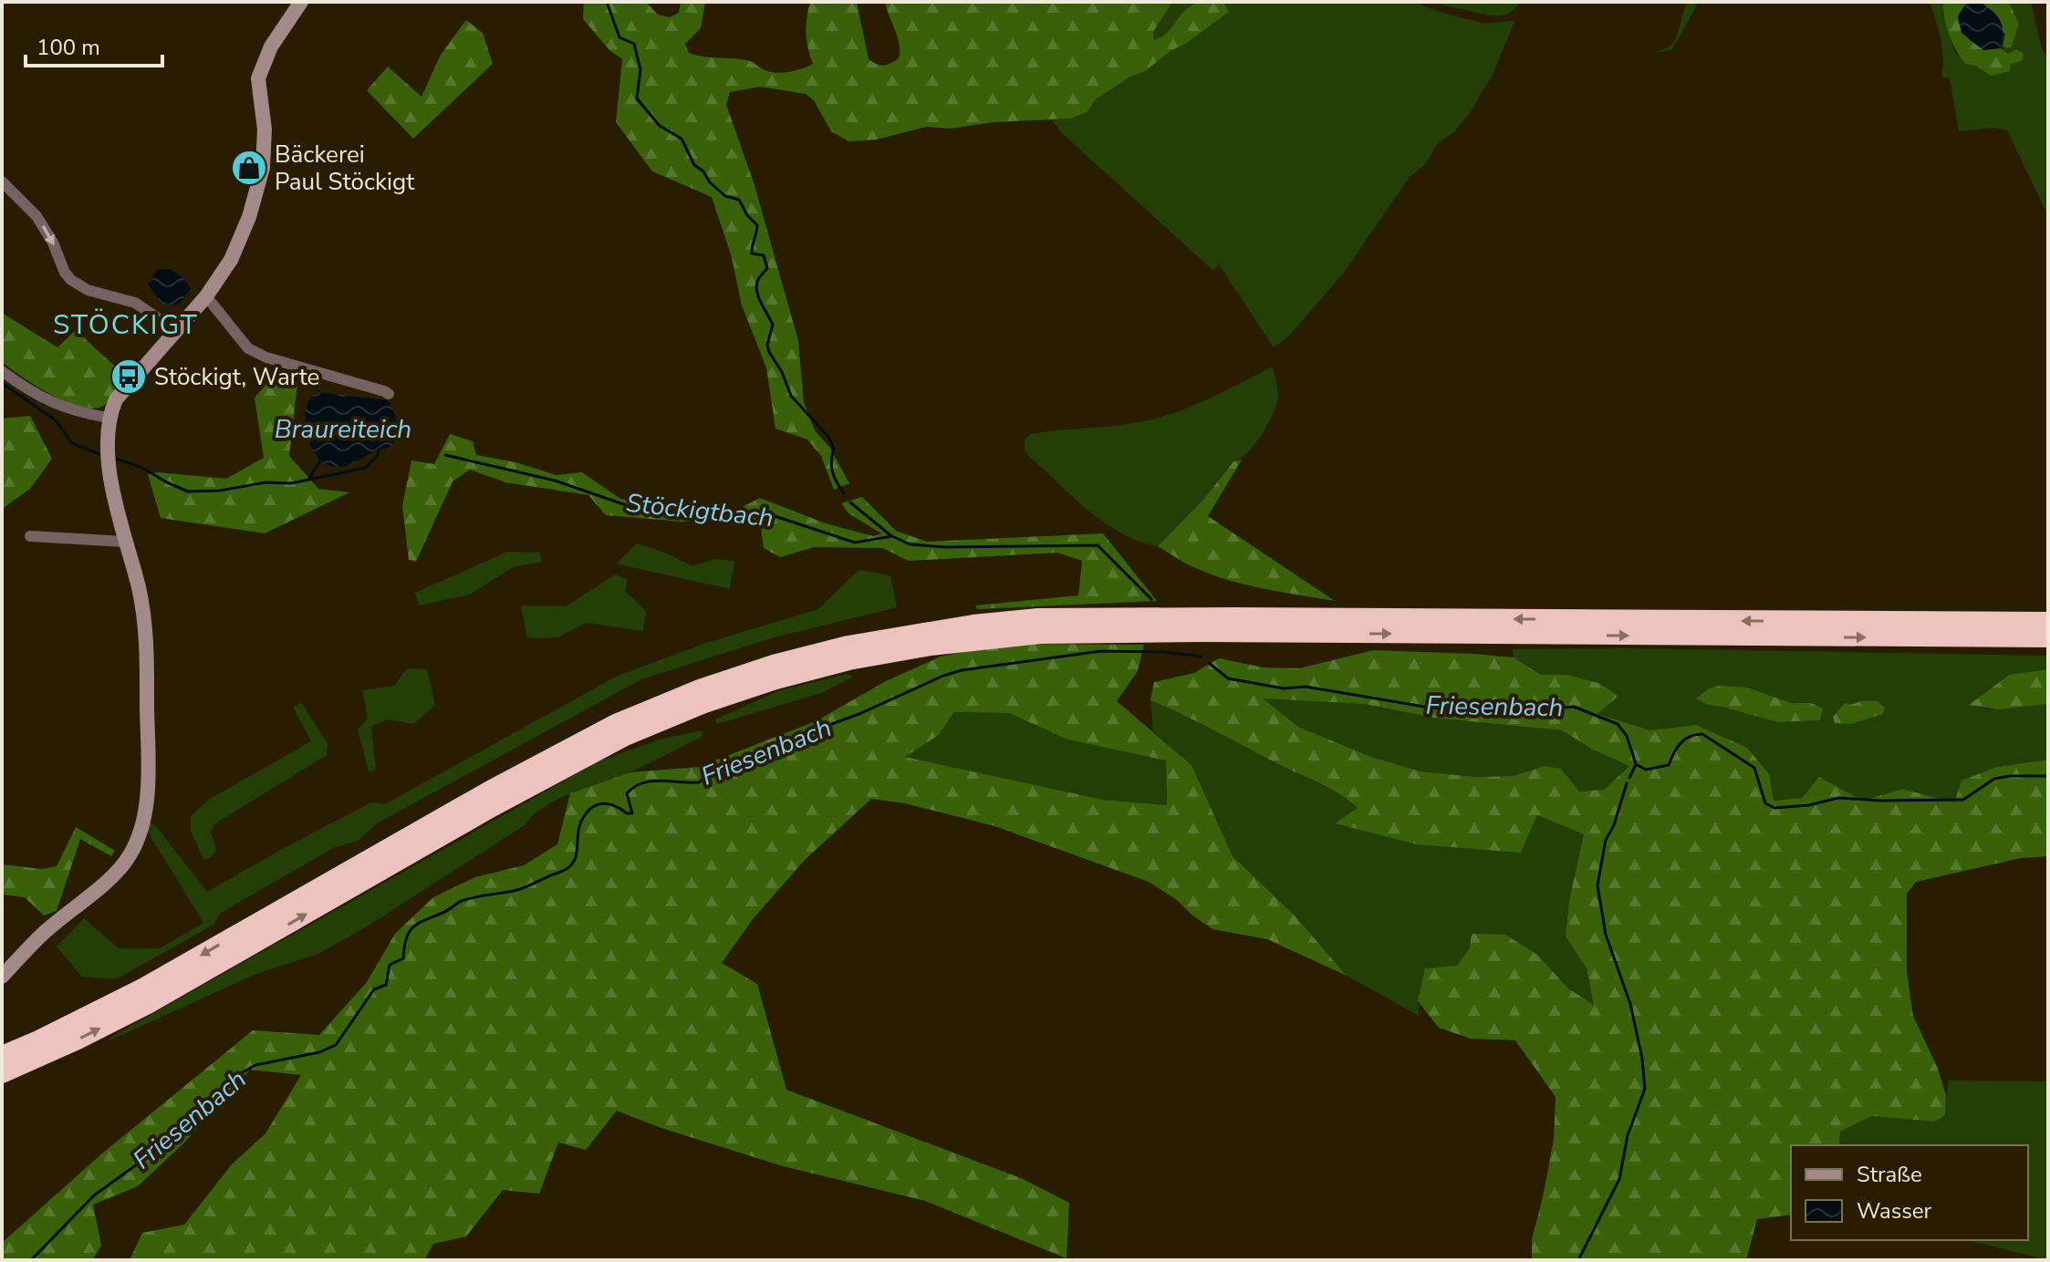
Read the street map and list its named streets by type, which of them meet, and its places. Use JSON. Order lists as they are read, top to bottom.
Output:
{
  "districts": ["STÖCKIGT"],
  "water": ["Braureiteich", "Stöckigtbach", "Friesenbach"],
  "places": {
    "shop": ["Bäckerei Paul Stöckigt"],
    "bus stop": ["Stöckigt, Warte"]
  },
  "legend": ["Straße", "Wasser"],
  "scale_bar": "100 m"
}
